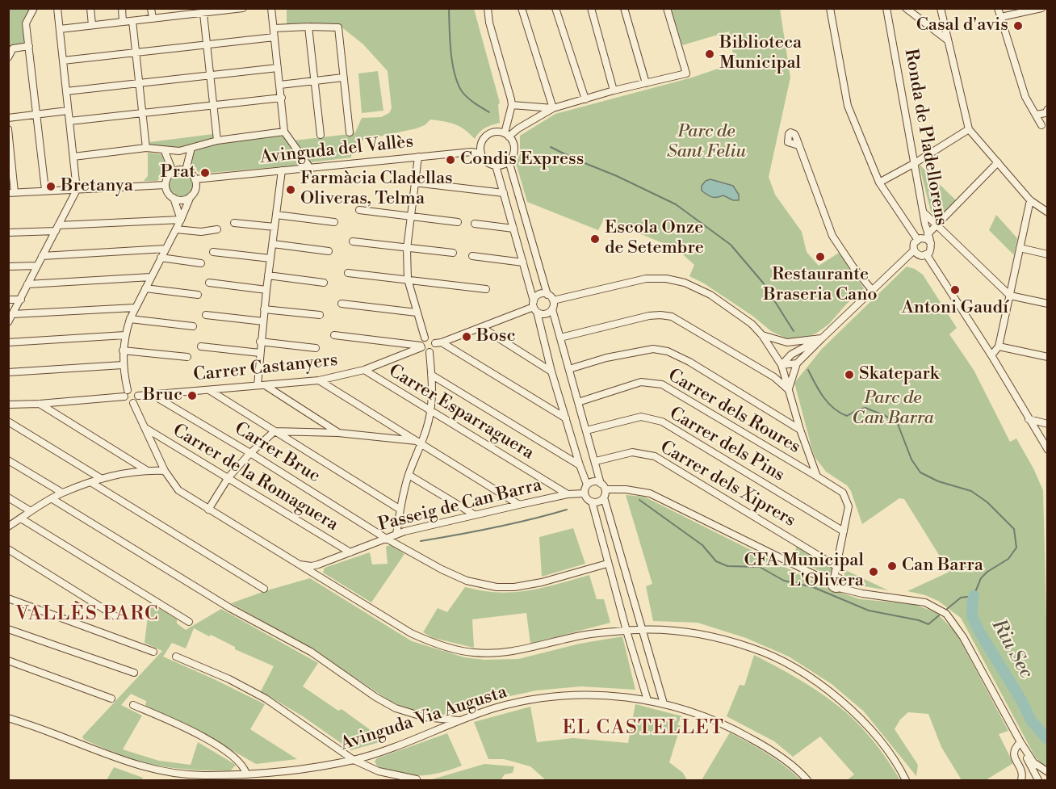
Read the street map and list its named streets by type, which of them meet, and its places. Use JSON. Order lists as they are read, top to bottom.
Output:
{
  "streets": {
    "street": [
      "Ronda de Pladellorens",
      "Avinguda del Vallès",
      "Carrer Castanyers",
      "Carrer dels Roures",
      "Carrer Esparraguera",
      "Carrer dels Pins",
      "Carrer Bruc",
      "Carrer de la Romaguera",
      "Carrer dels Xiprers",
      "Passeig de Can Barra",
      "Avinguda Via Augusta"
    ]
  },
  "crossings": [
    ["Carrer Castanyers", "Carrer Esparraguera"],
    ["Carrer Castanyers", "Carrer Bruc"],
    ["Carrer dels Roures", "Carrer dels Pins"],
    ["Carrer dels Roures", "Carrer dels Xiprers"],
    ["Carrer Esparraguera", "Passeig de Can Barra"],
    ["Carrer Bruc", "Passeig de Can Barra"],
    ["Carrer de la Romaguera", "Passeig de Can Barra"]
  ],
  "districts": ["VALLÈS PARC", "EL CASTELLET"],
  "water": ["Riu Sec"],
  "parks": ["Parc de Sant Feliu", "Parc de Can Barra"],
  "places": [
    "Casal d'avis",
    "Biblioteca Municipal",
    "Condis Express",
    "Prat",
    "Bretanya",
    "Farmàcia Cladellas Oliveras, Telma",
    "Escola Onze de Setembre",
    "Restaurante Braseria Cano",
    "Antoni Gaudí",
    "Bosc",
    "Skatepark",
    "Bruc",
    "Can Barra",
    "CFA Municipal L'Olivera"
  ]
}
